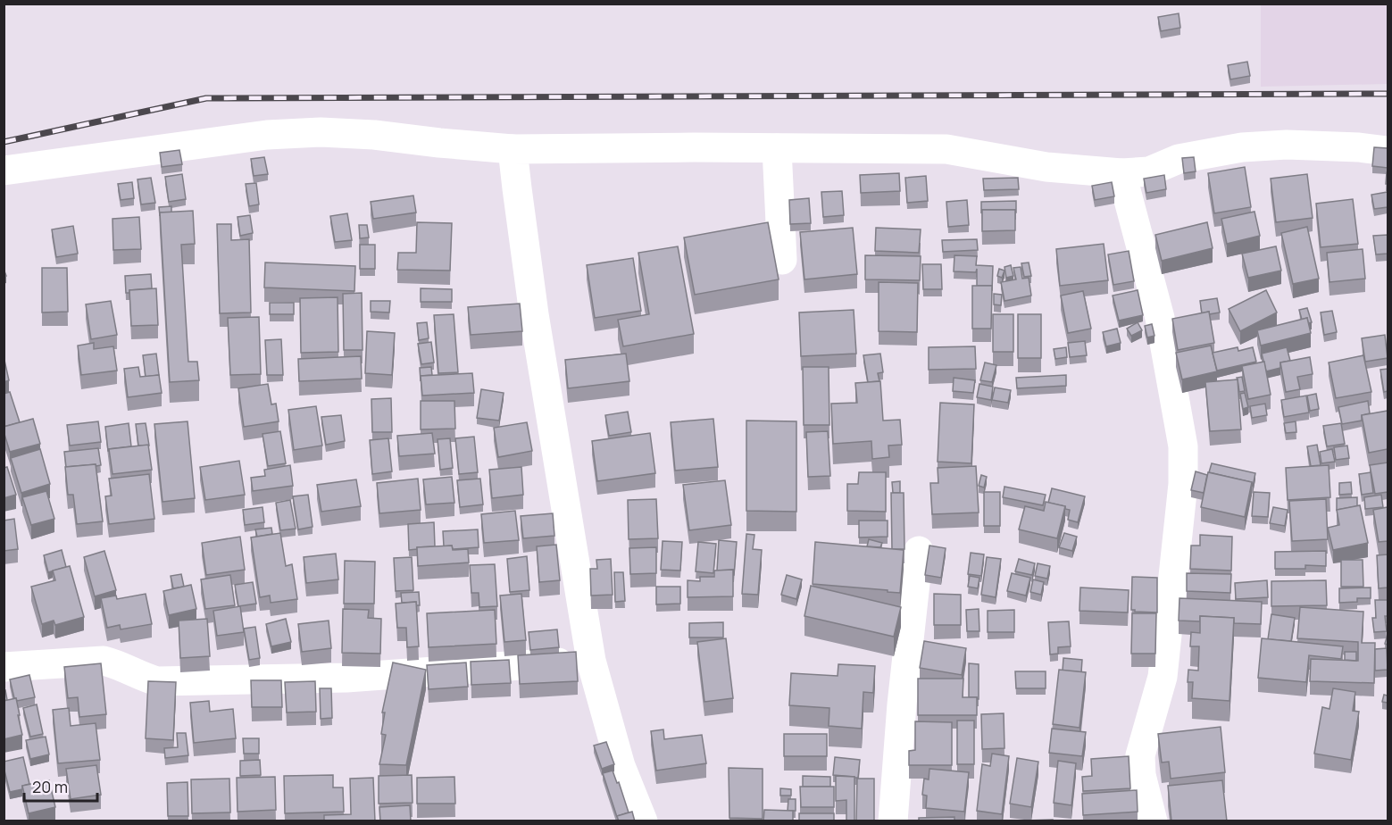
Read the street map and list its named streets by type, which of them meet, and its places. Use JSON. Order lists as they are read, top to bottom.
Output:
{
  "scale_bar": "20 m"
}
